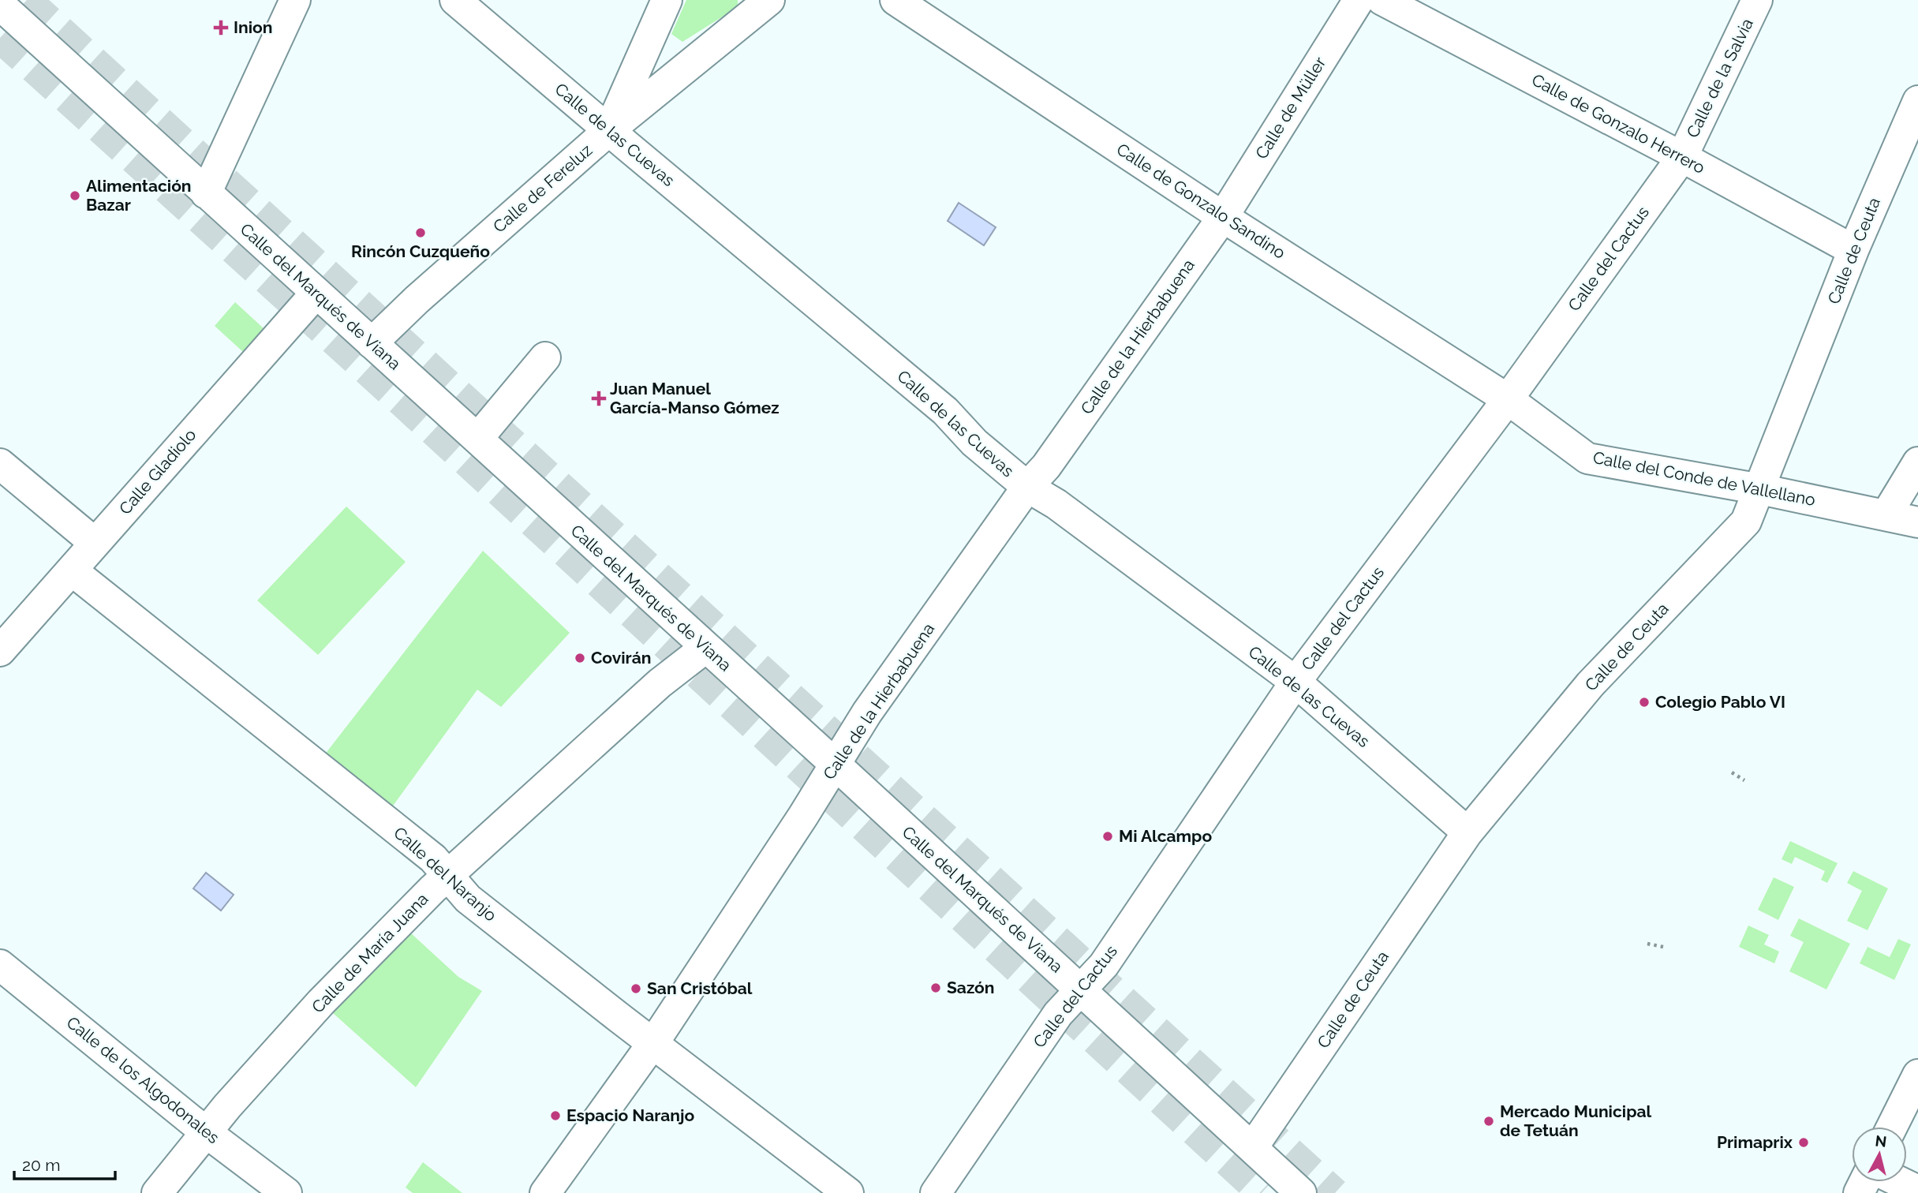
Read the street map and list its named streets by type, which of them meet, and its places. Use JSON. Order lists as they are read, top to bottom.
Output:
{
  "streets": {
    "street": [
      "Calle de la Salvia",
      "Calle de Müller",
      "Calle de Gonzalo Herrero",
      "Calle de las Cuevas",
      "Calle de Fereluz",
      "Calle de Gonzalo Sandino",
      "Calle de Ceuta",
      "Calle del Cactus",
      "Calle del Marqués de Viana",
      "Calle de la Hierbabuena",
      "Calle Gladiolo",
      "Calle del Conde de Vallellano",
      "Calle del Naranjo",
      "Calle de María Juana",
      "Calle de los Algodonales"
    ]
  },
  "crossings": [
    ["Calle de la Salvia", "Calle de Gonzalo Herrero"],
    ["Calle de la Salvia", "Calle del Cactus"],
    ["Calle de Müller", "Calle de Gonzalo Sandino"],
    ["Calle de Müller", "Calle de la Hierbabuena"],
    ["Calle de Gonzalo Herrero", "Calle de Ceuta"],
    ["Calle de Gonzalo Herrero", "Calle del Cactus"],
    ["Calle de las Cuevas", "Calle de Fereluz"],
    ["Calle de las Cuevas", "Calle de Ceuta"],
    ["Calle de las Cuevas", "Calle del Cactus"],
    ["Calle de las Cuevas", "Calle de la Hierbabuena"],
    ["Calle de Fereluz", "Calle del Marqués de Viana"],
    ["Calle de Gonzalo Sandino", "Calle del Cactus"],
    ["Calle de Gonzalo Sandino", "Calle de la Hierbabuena"],
    ["Calle de Gonzalo Sandino", "Calle del Conde de Vallellano"],
    ["Calle de Ceuta", "Calle del Marqués de Viana"],
    ["Calle de Ceuta", "Calle del Conde de Vallellano"],
    ["Calle del Cactus", "Calle del Marqués de Viana"],
    ["Calle del Cactus", "Calle del Conde de Vallellano"],
    ["Calle del Marqués de Viana", "Calle de la Hierbabuena"],
    ["Calle del Marqués de Viana", "Calle Gladiolo"],
    ["Calle del Marqués de Viana", "Calle de María Juana"],
    ["Calle de la Hierbabuena", "Calle del Naranjo"],
    ["Calle Gladiolo", "Calle del Naranjo"],
    ["Calle del Naranjo", "Calle de María Juana"],
    ["Calle de María Juana", "Calle de los Algodonales"]
  ],
  "places": {
    "health": ["Inion", "Juan Manuel García-Manso Gómez"],
    "other": [
      "Alimentación Bazar",
      "Rincón Cuzqueño",
      "Covirán",
      "Colegio Pablo VI",
      "Mi Alcampo",
      "Sazón",
      "San Cristóbal",
      "Espacio Naranjo",
      "Mercado Municipal de Tetuán",
      "Primaprix"
    ]
  },
  "scale_bar": "20 m",
  "north": "top"
}
